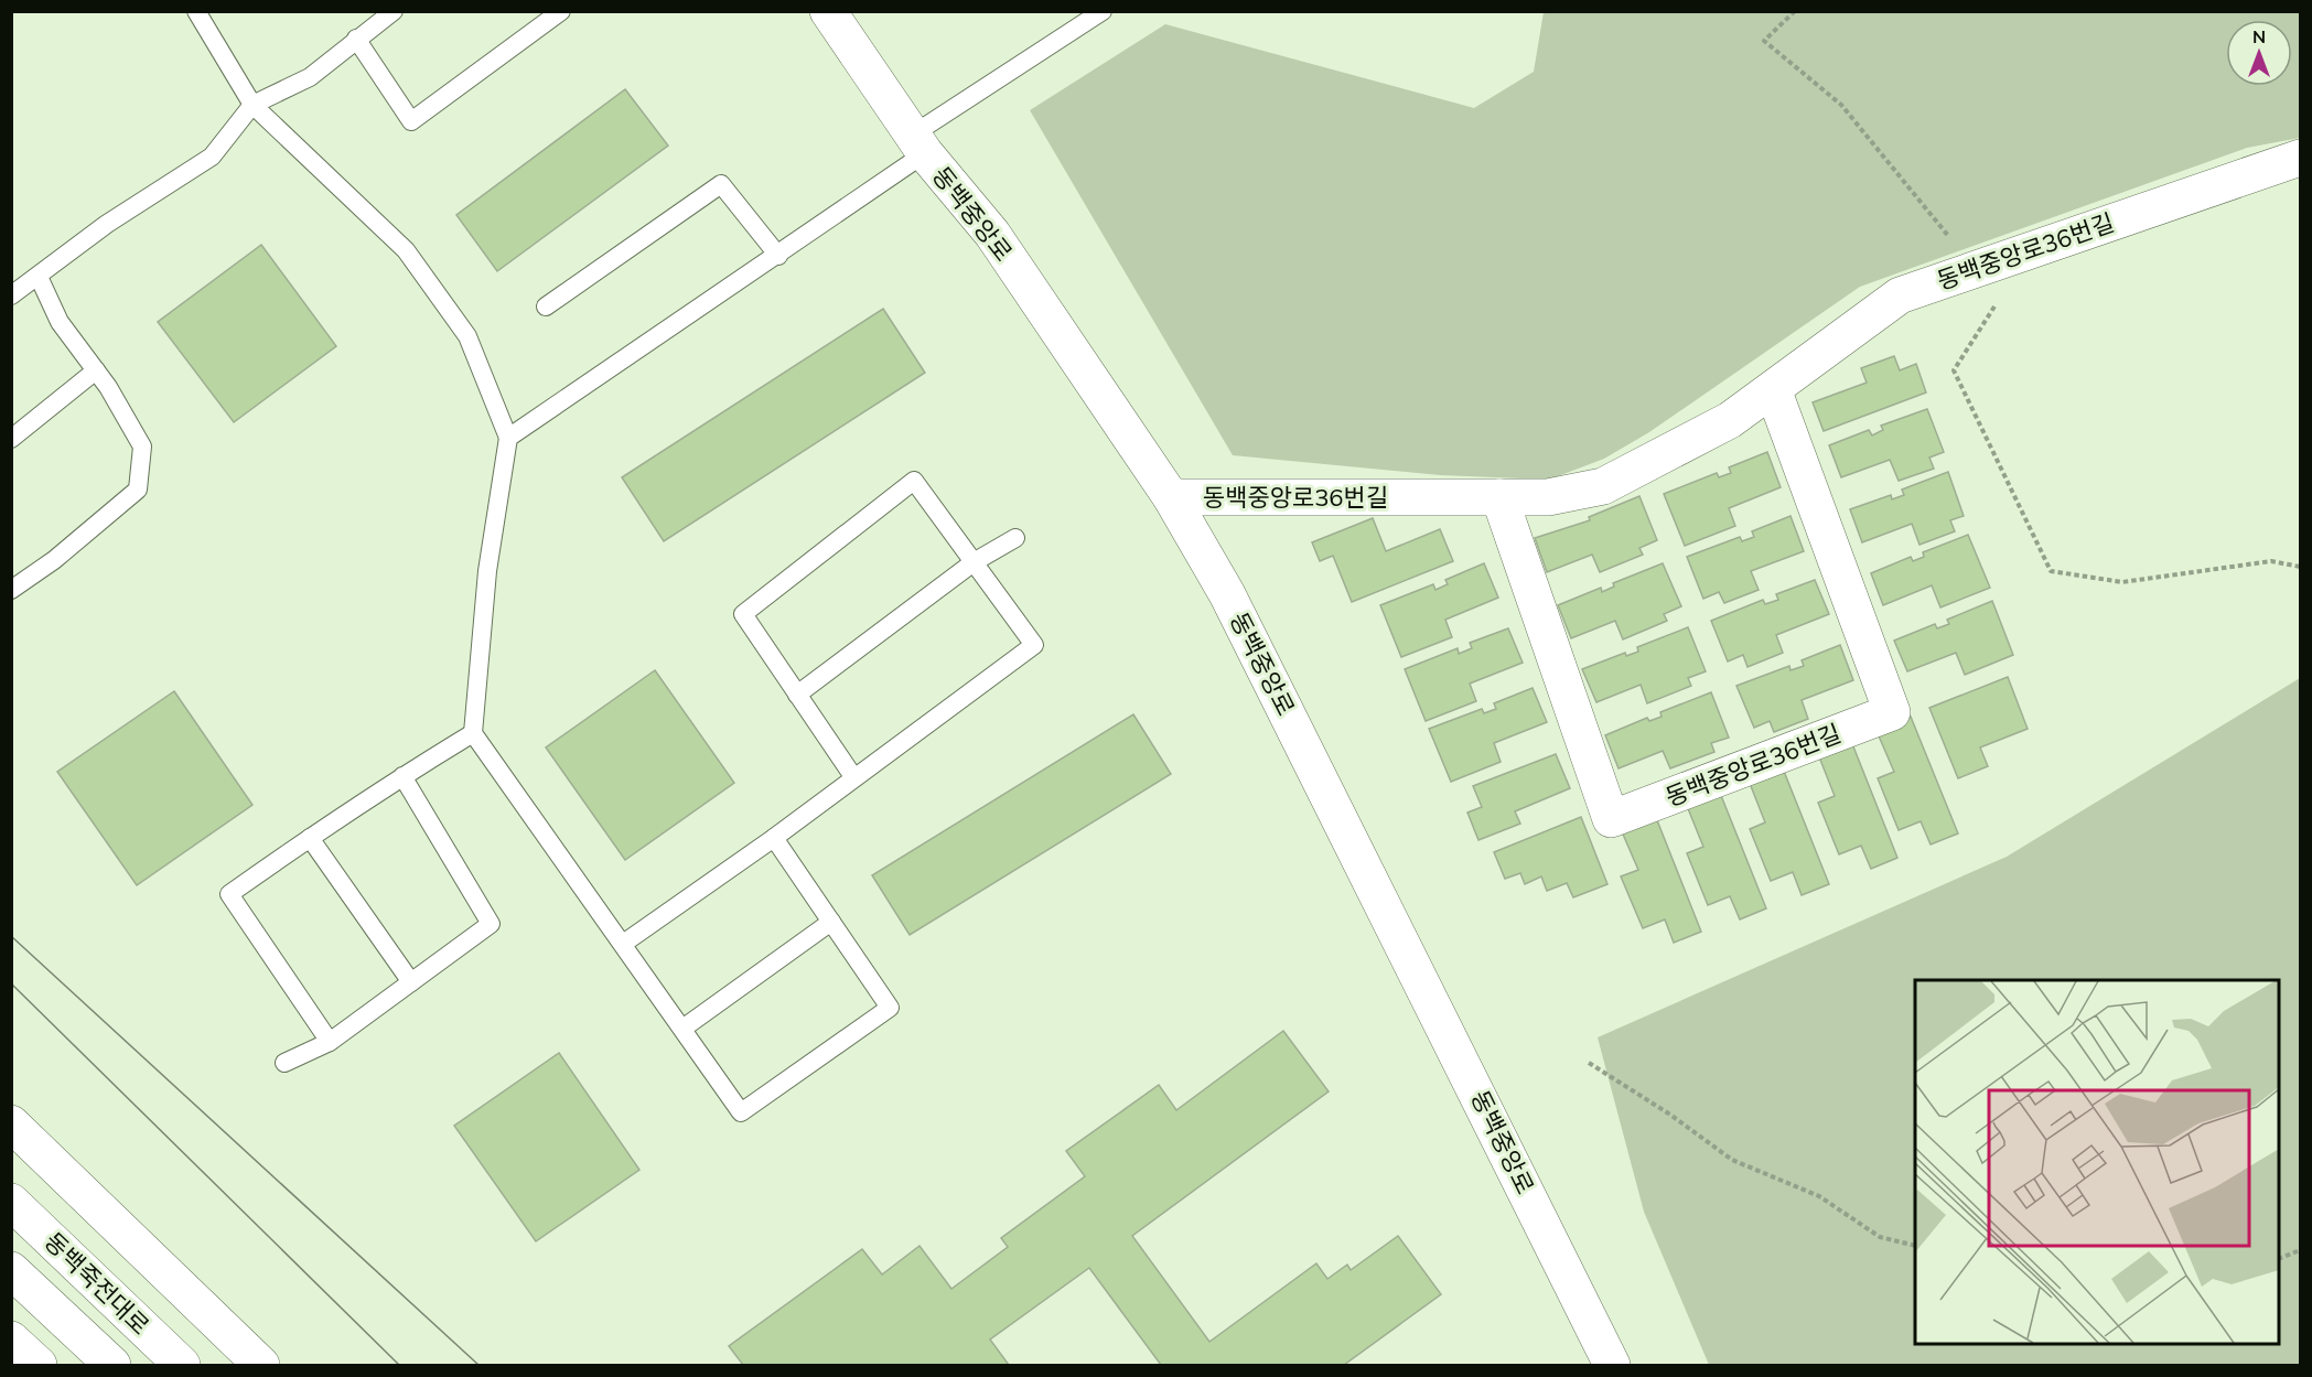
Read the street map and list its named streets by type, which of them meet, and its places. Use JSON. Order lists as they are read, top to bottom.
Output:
{
  "streets": {
    "street": ["동백중앙로", "동백중앙로36번길", "동백죽전대로"]
  },
  "crossings": [
    ["동백중앙로", "동백중앙로36번길"]
  ],
  "north": "top"
}
